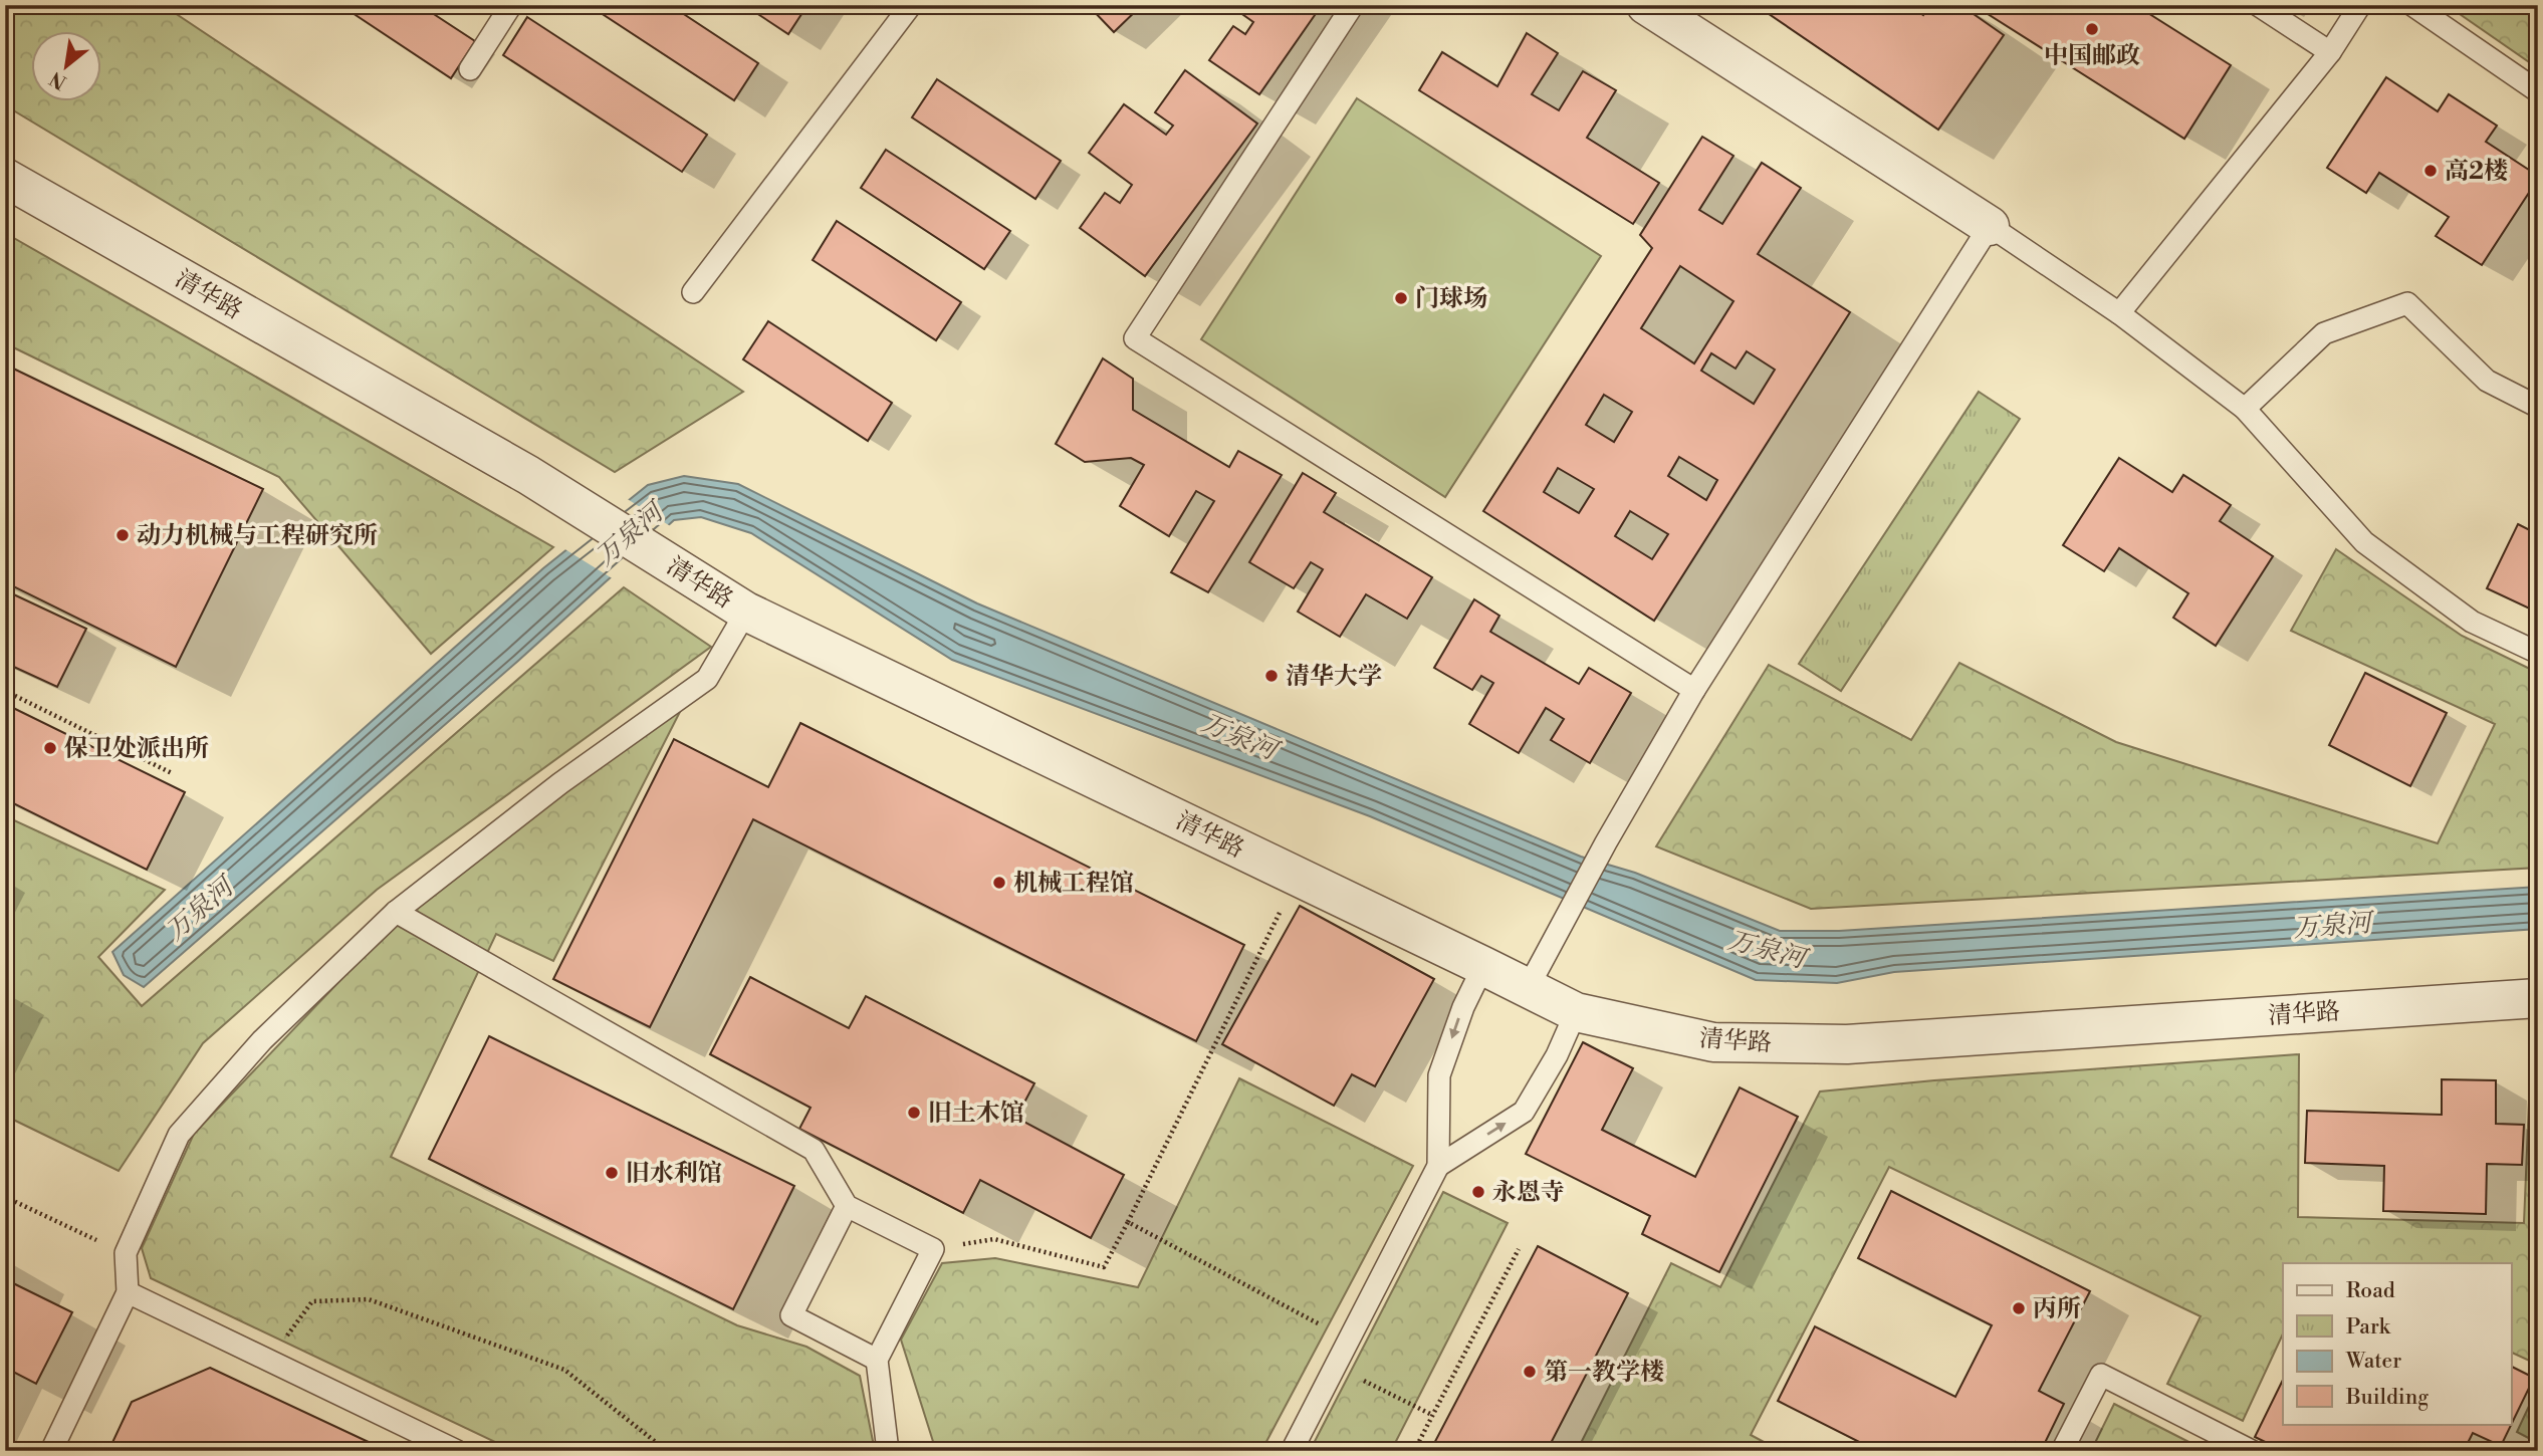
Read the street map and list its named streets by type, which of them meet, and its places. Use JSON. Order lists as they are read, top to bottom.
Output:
{
  "streets": {
    "street": ["清华路"]
  },
  "water": ["万泉河"],
  "places": [
    "中国邮政",
    "高2楼",
    "门球场",
    "动力机械与工程研究所",
    "清华大学",
    "保卫处派出所",
    "机械工程馆",
    "旧土木馆",
    "旧水利馆",
    "永恩寺",
    "丙所",
    "第一教学楼"
  ],
  "legend": [
    "Road",
    "Park",
    "Water",
    "Building"
  ],
  "north": "bottom left"
}
